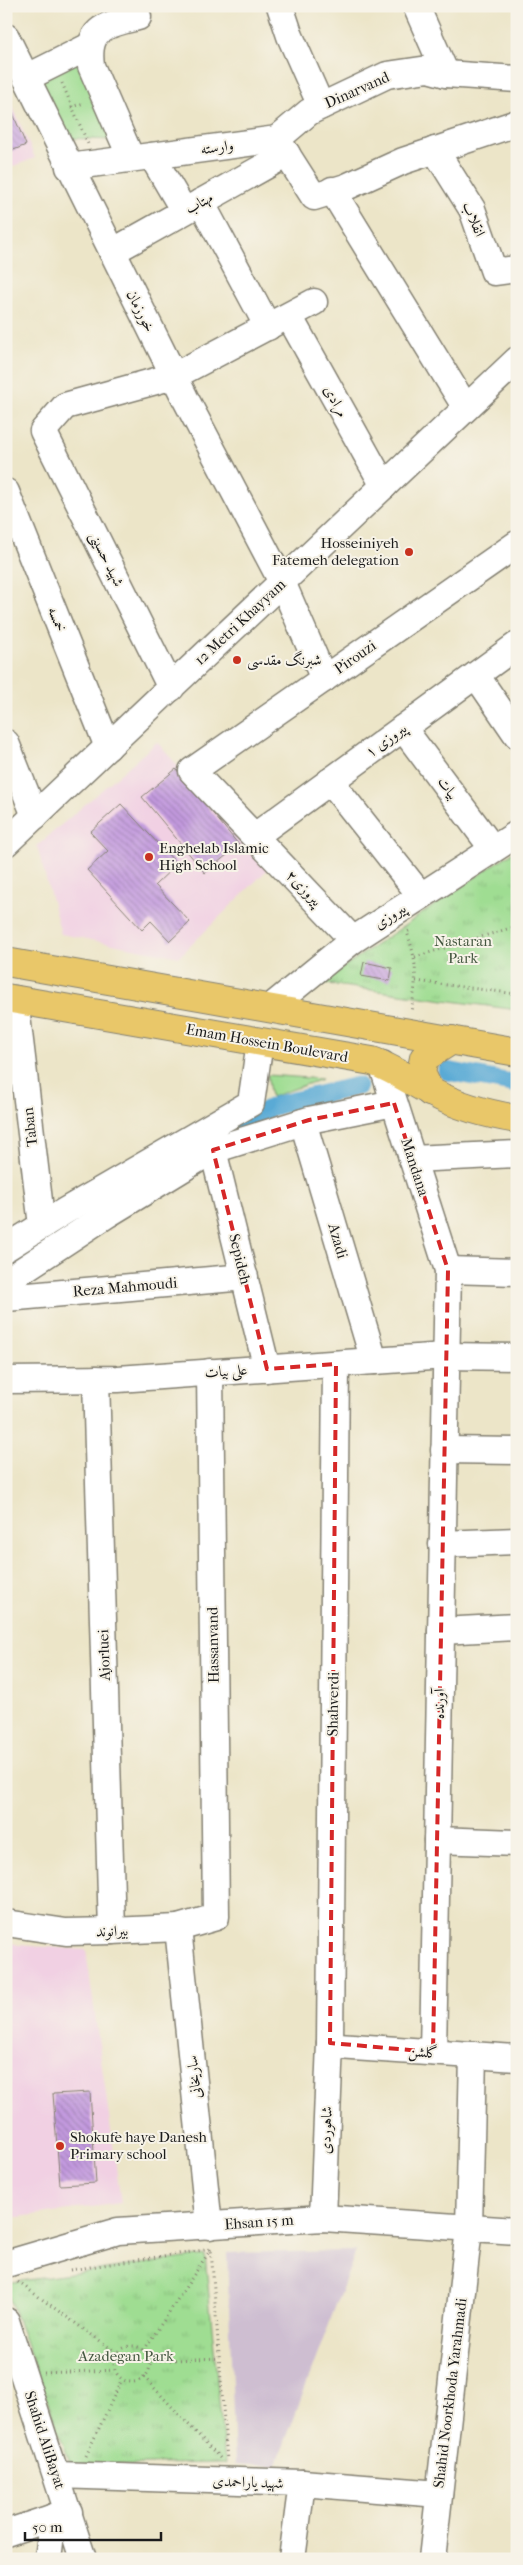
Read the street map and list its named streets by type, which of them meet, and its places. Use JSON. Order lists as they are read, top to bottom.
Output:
{
  "streets": {
    "main road": ["Emam Hossein Boulevard"],
    "street": [
      "Dinarvand",
      "وارسته",
      "مهتاب",
      "انقلاب",
      "خورزمان",
      "مرادی",
      "شهید حسینی",
      "خمسه",
      "12 Metri Khayyam",
      "Pirouzi",
      "پیروزی ۱",
      "بیات",
      "پیروزی۲",
      "پیروزی",
      "Taban",
      "Mandana",
      "Azadi",
      "Sepideh",
      "Reza Mahmoudi",
      "علی بیات",
      "Hassanvand",
      "Ajorluei",
      "Shahverdi",
      "آورنده",
      "بیرانوند",
      "گلشن",
      "ساریخانی",
      "شاهوردی",
      "Ehsan 15 m",
      "Shahid Noorkhoda Yarahmadi",
      "Shahid AliBayat",
      "شهید یاراحمدی"
    ]
  },
  "crossings": [
    ["Dinarvand", "وارسته"],
    ["Dinarvand", "مهتاب"],
    ["وارسته", "مهتاب"],
    ["وارسته", "خورزمان"],
    ["وارسته", "مرادی"],
    ["مهتاب", "خورزمان"],
    ["مهتاب", "مرادی"],
    ["خورزمان", "شهید حسینی"],
    ["خورزمان", "12 Metri Khayyam"],
    ["خورزمان", "Pirouzi"],
    ["مرادی", "12 Metri Khayyam"],
    ["شهید حسینی", "12 Metri Khayyam"],
    ["خمسه", "12 Metri Khayyam"],
    ["Pirouzi", "پیروزی۲"],
    ["پیروزی ۱", "بیات"],
    ["پیروزی ۱", "پیروزی۲"],
    ["بیات", "پیروزی"],
    ["پیروزی۲", "پیروزی"],
    ["Emam Hossein Boulevard", "Taban"],
    ["Emam Hossein Boulevard", "Mandana"],
    ["Mandana", "علی بیات"],
    ["Mandana", "آورنده"],
    ["Azadi", "علی بیات"],
    ["Sepideh", "Reza Mahmoudi"],
    ["Sepideh", "علی بیات"],
    ["علی بیات", "Hassanvand"],
    ["علی بیات", "Ajorluei"],
    ["علی بیات", "Shahverdi"],
    ["علی بیات", "آورنده"],
    ["Hassanvand", "بیرانوند"],
    ["Ajorluei", "بیرانوند"],
    ["Shahverdi", "گلشن"],
    ["Shahverdi", "شاهوردی"],
    ["آورنده", "گلشن"],
    ["بیرانوند", "ساریخانی"],
    ["گلشن", "شاهوردی"],
    ["گلشن", "Shahid Noorkhoda Yarahmadi"],
    ["ساریخانی", "Ehsan 15 m"],
    ["شاهوردی", "Ehsan 15 m"],
    ["Ehsan 15 m", "Shahid Noorkhoda Yarahmadi"],
    ["Shahid Noorkhoda Yarahmadi", "شهید یاراحمدی"],
    ["Shahid AliBayat", "شهید یاراحمدی"]
  ],
  "parks": ["Nastaran Park", "Azadegan Park"],
  "places": [
    "Hosseiniyeh Fatemeh delegation",
    "شبرنگ مقدسی",
    "Enghelab Islamic High School",
    "Shokufe haye Danesh Primary school"
  ],
  "scale_bar": "50 m"
}
